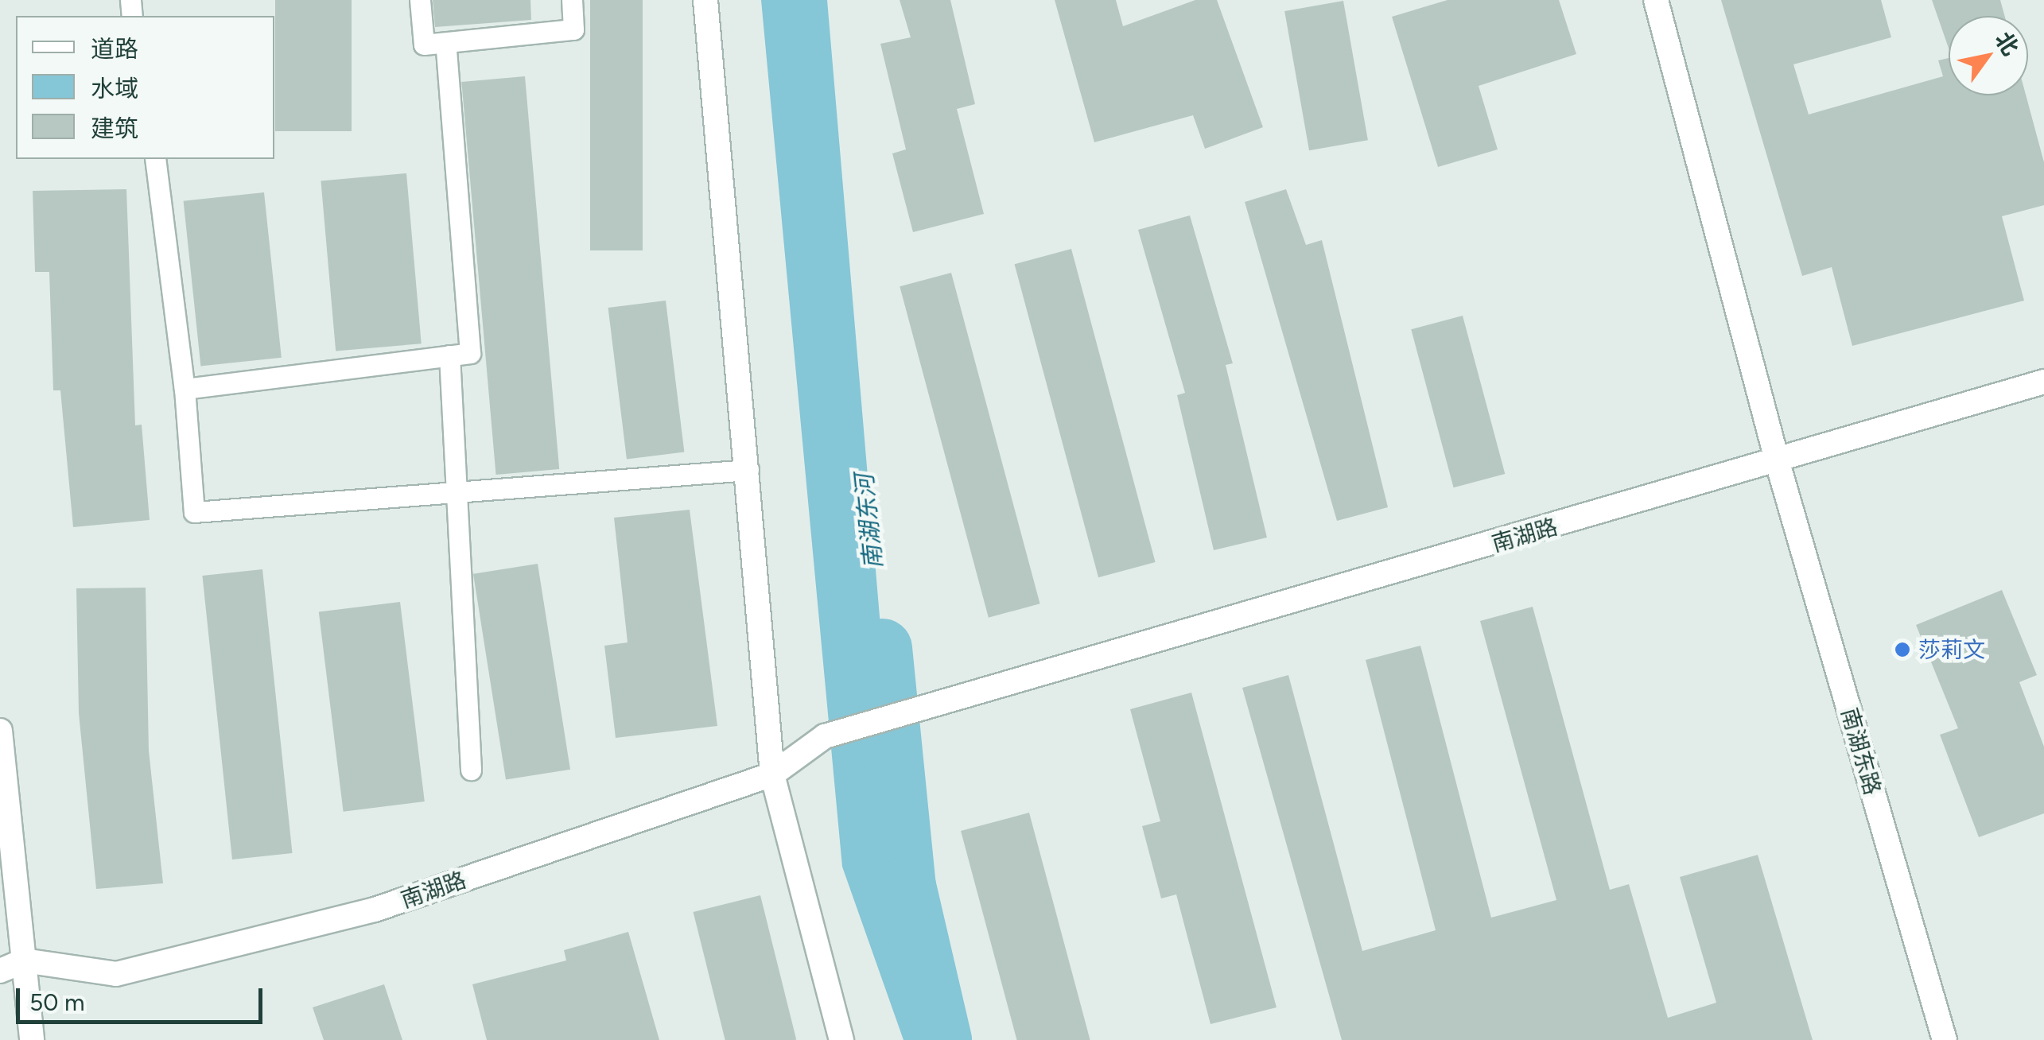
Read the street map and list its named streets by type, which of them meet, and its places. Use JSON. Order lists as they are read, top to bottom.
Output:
{
  "streets": {
    "street": ["南湖路", "南湖东路"]
  },
  "crossings": [
    ["南湖路", "南湖东路"]
  ],
  "water": ["南湖东河"],
  "places": ["莎莉文"],
  "legend": ["道路", "水域", "建筑"],
  "scale_bar": "50 m",
  "north": "top right"
}
